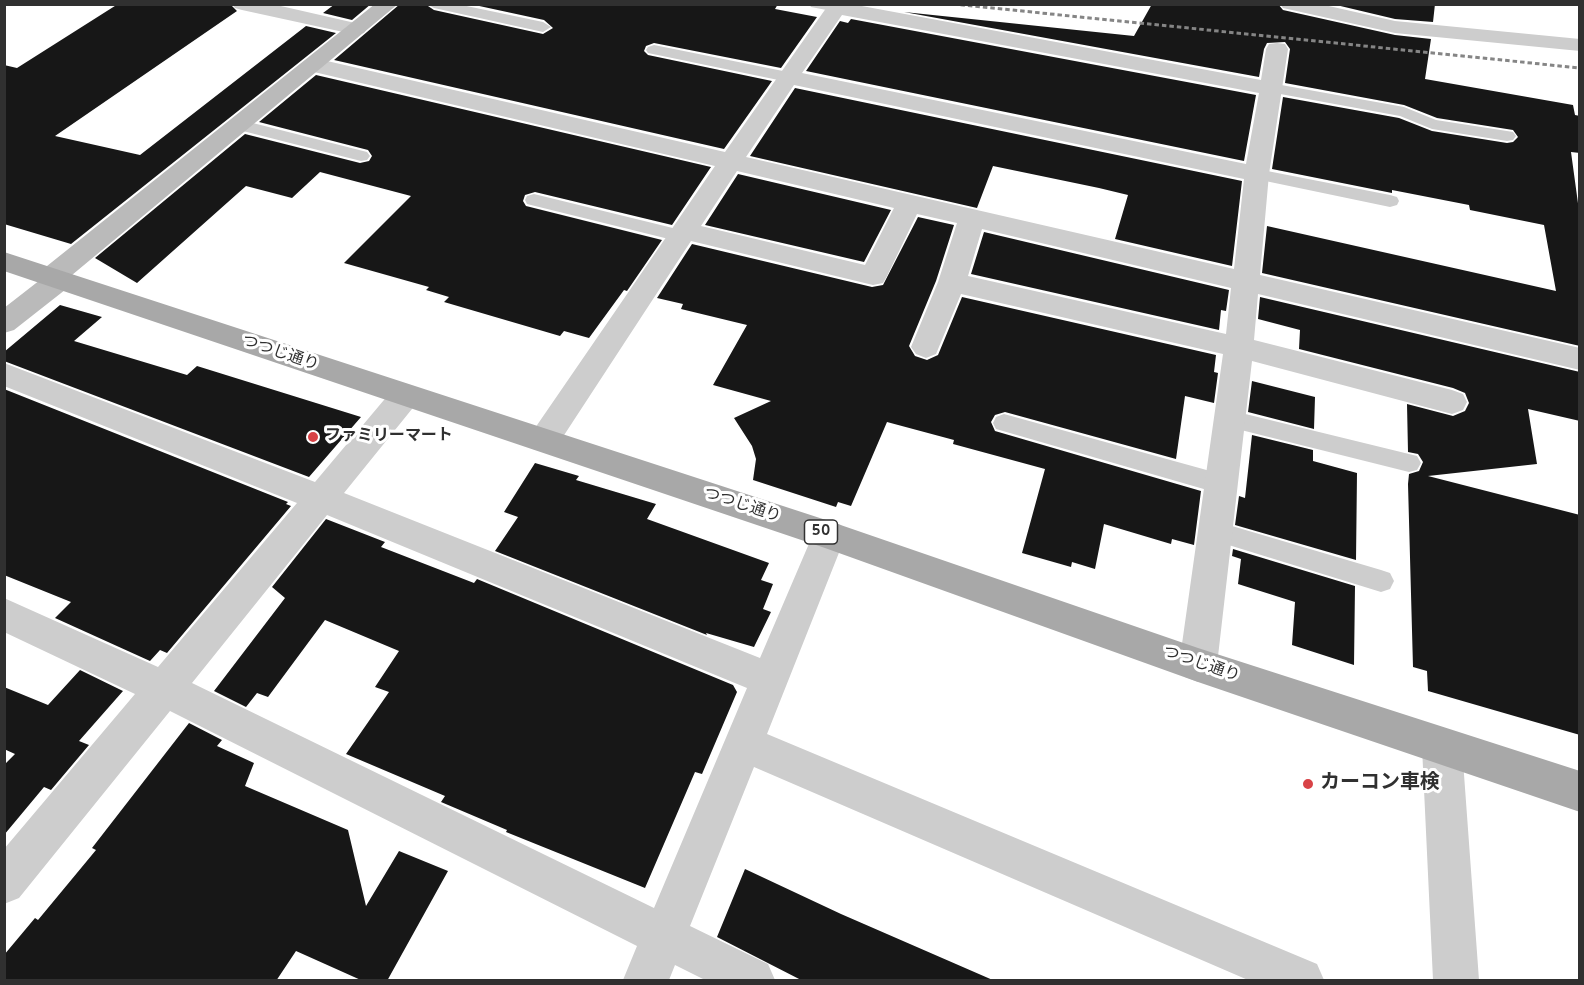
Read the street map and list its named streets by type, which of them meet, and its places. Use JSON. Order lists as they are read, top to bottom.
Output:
{
  "streets": {
    "main road": ["つつじ通り", "50"]
  },
  "places": ["ファミリーマート", "カーコン車検"]
}
